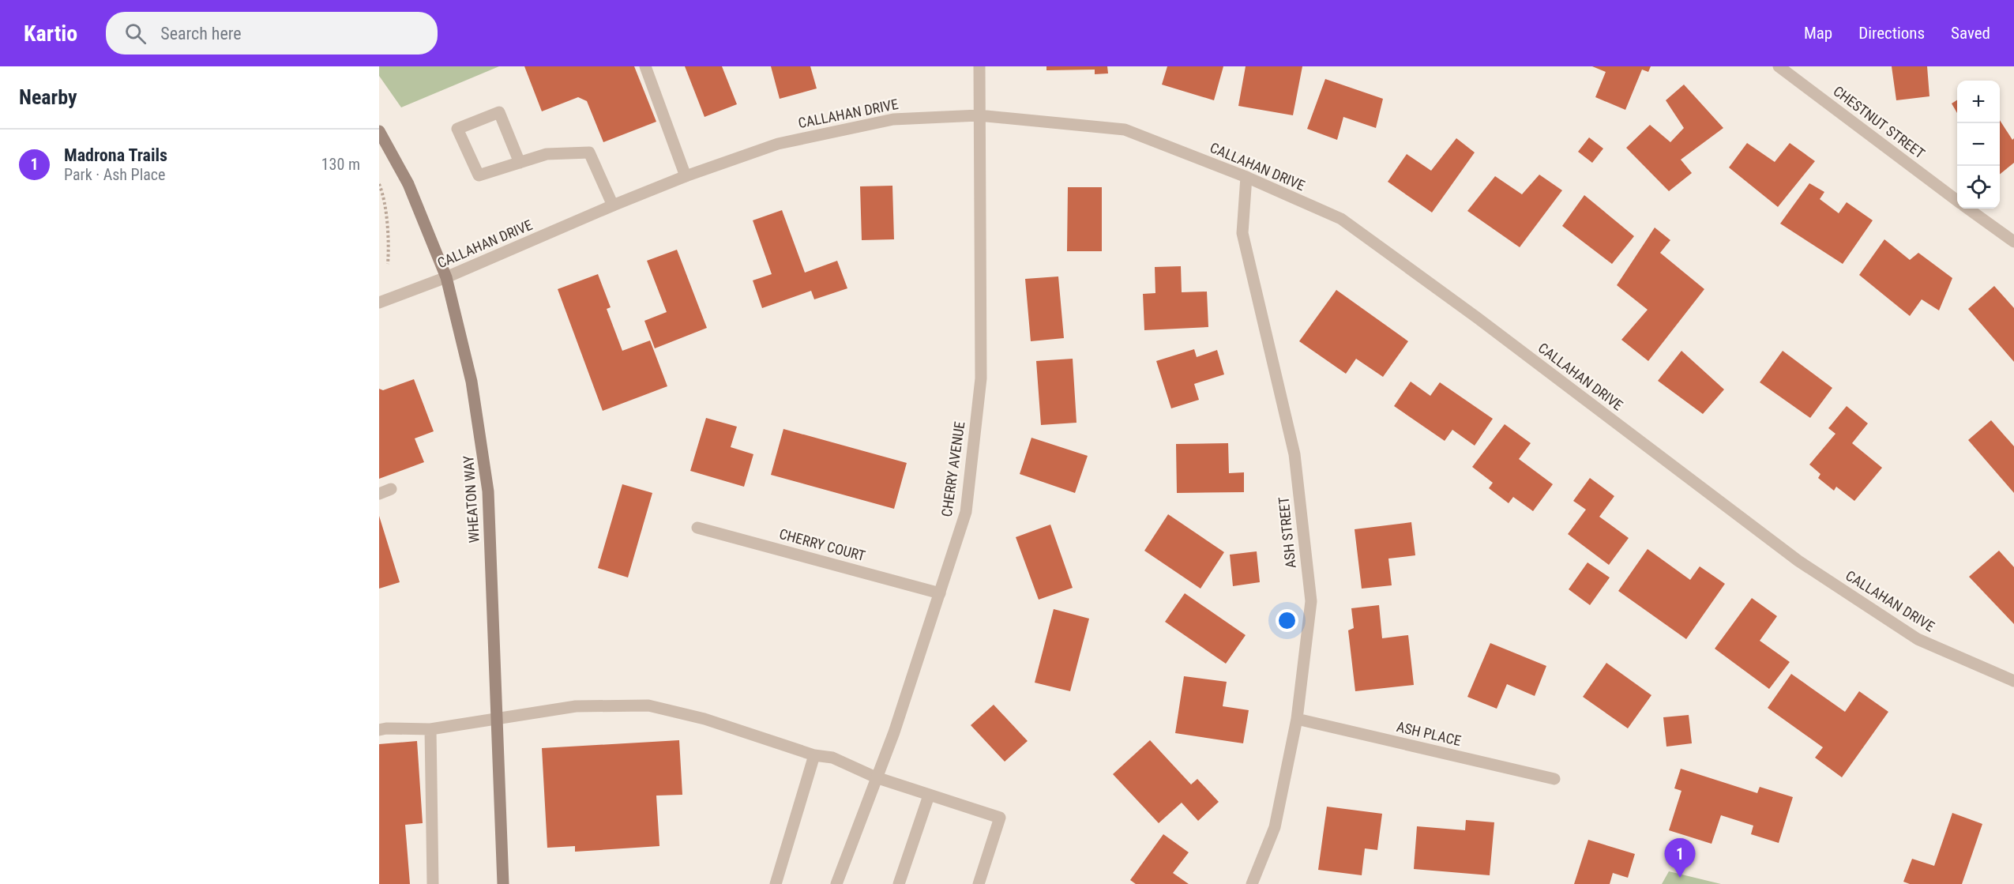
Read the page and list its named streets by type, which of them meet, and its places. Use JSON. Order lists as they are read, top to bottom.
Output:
{
  "streets": {
    "main road": ["WHEATON WAY"],
    "street": [
      "CALLAHAN DRIVE",
      "CHESTNUT STREET",
      "CHERRY AVENUE",
      "ASH STREET",
      "CHERRY COURT",
      "ASH PLACE"
    ]
  },
  "crossings": [
    ["CALLAHAN DRIVE", "CHERRY AVENUE"],
    ["CALLAHAN DRIVE", "WHEATON WAY"],
    ["CALLAHAN DRIVE", "ASH STREET"],
    ["CHERRY AVENUE", "CHERRY COURT"],
    ["ASH STREET", "ASH PLACE"]
  ],
  "page": {
    "header": "Kartio",
    "search": "Search here",
    "nav": ["Map", "Directions", "Saved"],
    "heading": "Nearby",
    "map_buttons": ["+", "−"],
    "list": [
      {
        "mark": "1",
        "name": "Madrona Trails",
        "note": "Park · Ash Place",
        "value": "130 m"
      }
    ],
    "pins": "1"
  }
}
